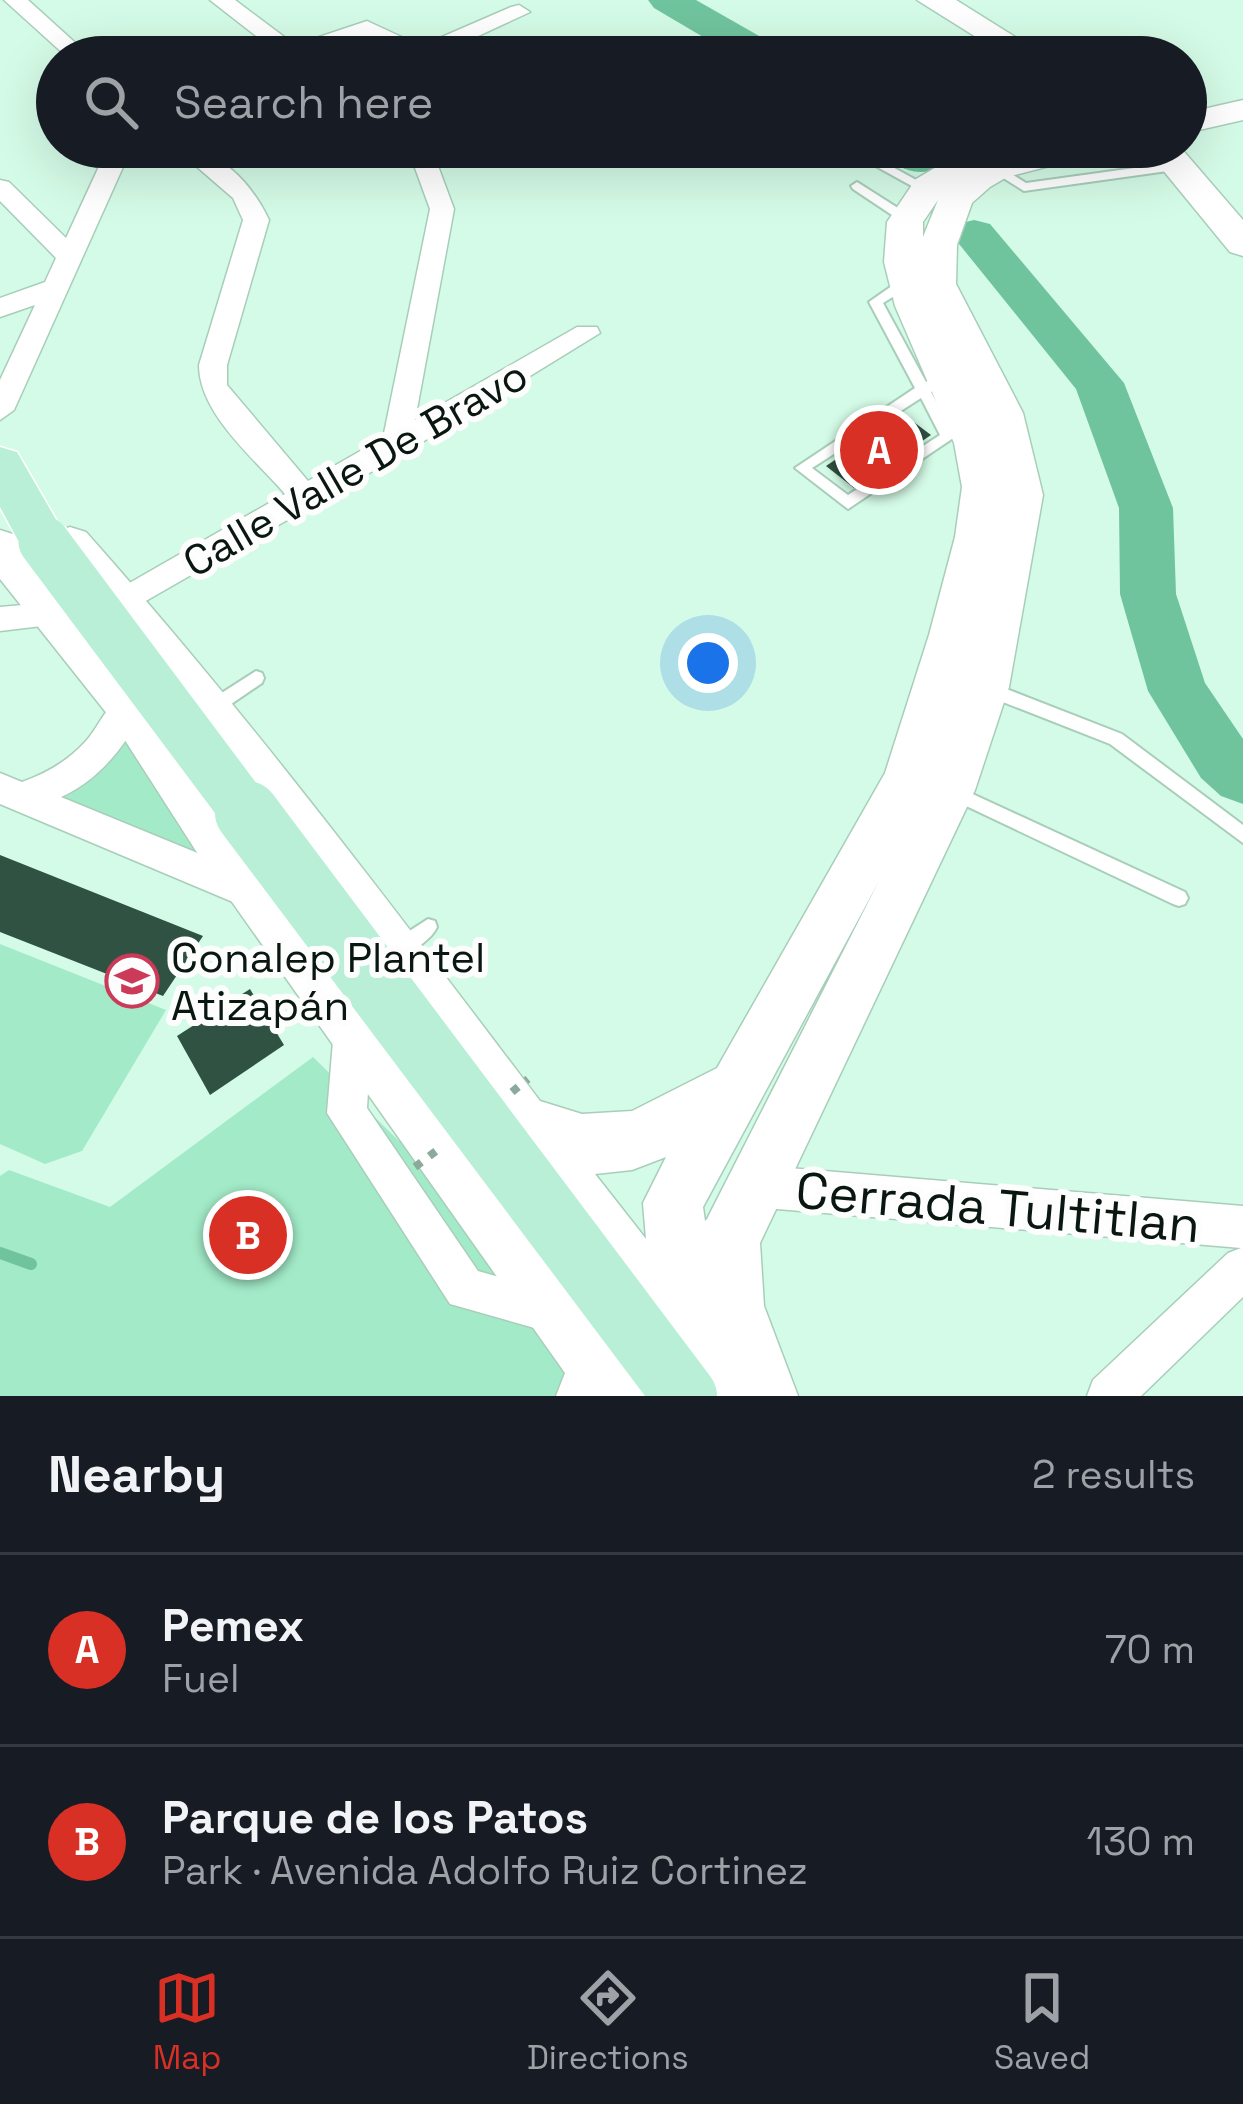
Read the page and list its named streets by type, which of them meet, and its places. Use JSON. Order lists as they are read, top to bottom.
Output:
{
  "streets": {
    "street": ["Calle Valle De Bravo", "Cerrada Tultitlan"]
  },
  "places": {
    "school or university": ["Conalep Plantel Atizapán"]
  },
  "page": {
    "search": "Search here",
    "pins": ["A", "B"],
    "heading": ["Nearby", "2 results"],
    "list": [
      {
        "mark": "A",
        "name": "Pemex",
        "note": "Fuel",
        "value": "70 m"
      },
      {
        "mark": "B",
        "name": "Parque de los Patos",
        "note": "Park · Avenida Adolfo Ruiz Cortinez",
        "value": "130 m"
      }
    ],
    "nav": ["Map", "Directions", "Saved"]
  }
}
